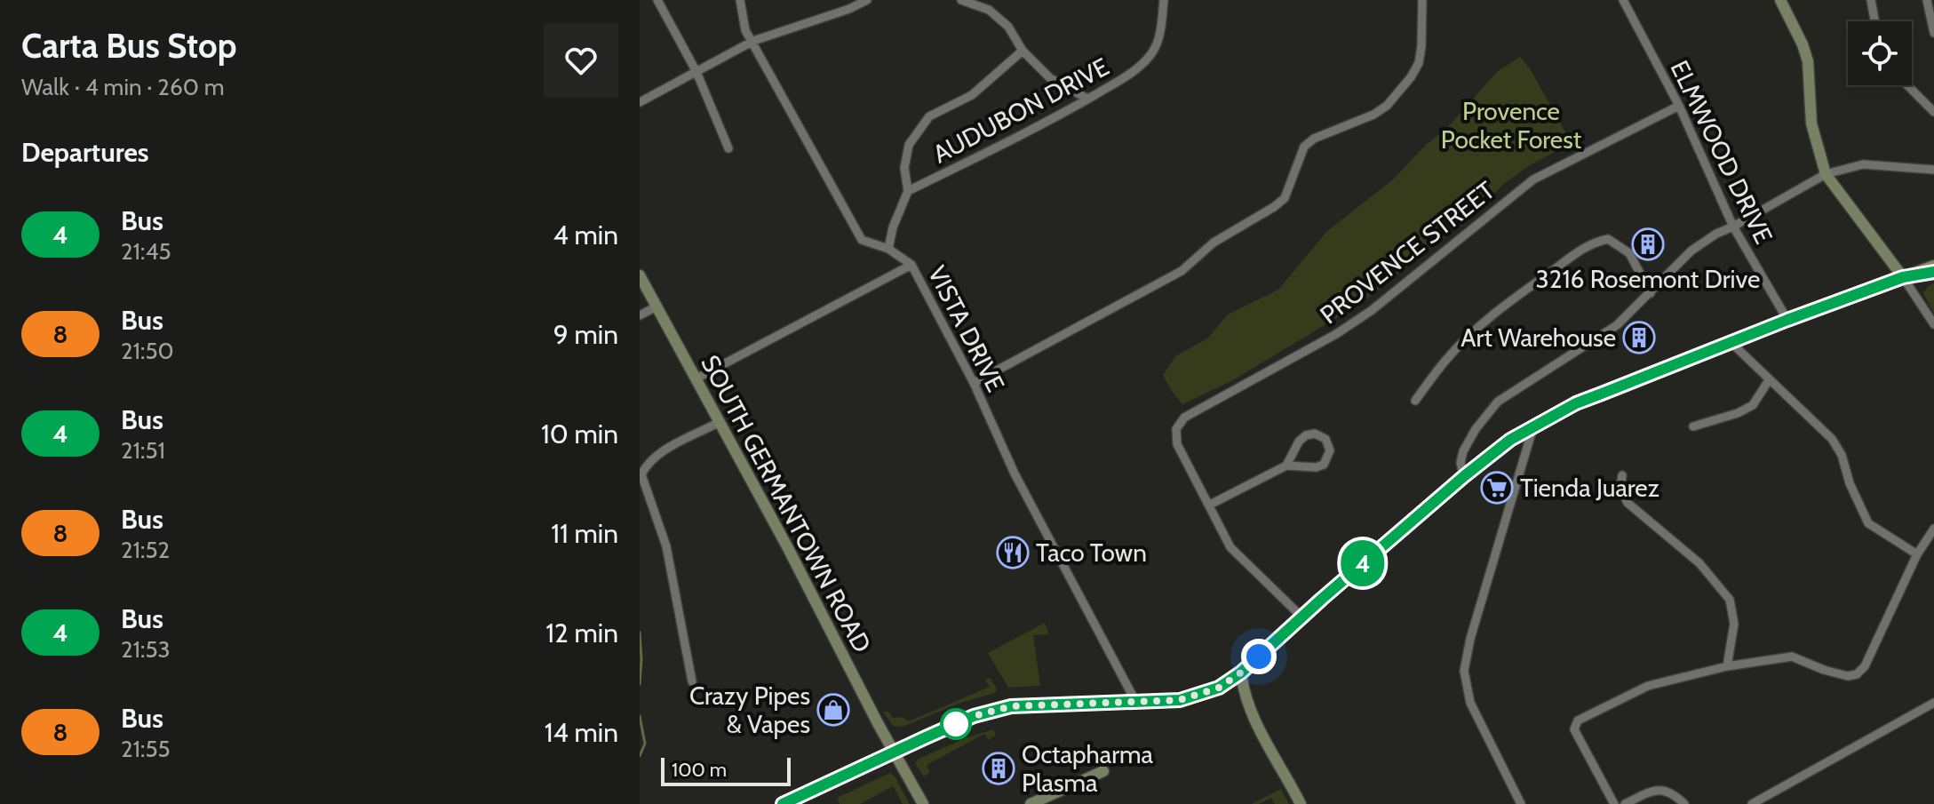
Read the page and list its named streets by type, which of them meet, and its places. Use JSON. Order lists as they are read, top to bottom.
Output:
{
  "streets": {
    "main road": ["SOUTH GERMANTOWN ROAD"],
    "street": [
      "AUDUBON DRIVE",
      "ELMWOOD DRIVE",
      "PROVENCE STREET",
      "VISTA DRIVE"
    ]
  },
  "crossings": [
    ["ELMWOOD DRIVE", "PROVENCE STREET"]
  ],
  "parks": ["Provence Pocket Forest"],
  "places": {
    "building": ["3216 Rosemont Drive", "Art Warehouse", "Octapharma Plasma"],
    "supermarket": ["Tienda Juarez"],
    "restaurant": ["Taco Town"],
    "shop": ["Crazy Pipes & Vapes"]
  },
  "lines": ["bus line 4"],
  "scale_bar": "100 m",
  "page": {
    "heading": [
      ["Carta Bus Stop", "Walk · 4 min · 260 m"],
      "Departures"
    ],
    "on_map": "4",
    "list": [
      {
        "mark": "4",
        "name": "Bus",
        "note": "21:45",
        "value": "4 min"
      },
      {
        "mark": "8",
        "name": "Bus",
        "note": "21:50",
        "value": "9 min"
      },
      {
        "mark": "4",
        "name": "Bus",
        "note": "21:51",
        "value": "10 min"
      },
      {
        "mark": "8",
        "name": "Bus",
        "note": "21:52",
        "value": "11 min"
      },
      {
        "mark": "4",
        "name": "Bus",
        "note": "21:53",
        "value": "12 min"
      },
      {
        "mark": "8",
        "name": "Bus",
        "note": "21:55",
        "value": "14 min"
      }
    ],
    "scale": "100 m"
  }
}
